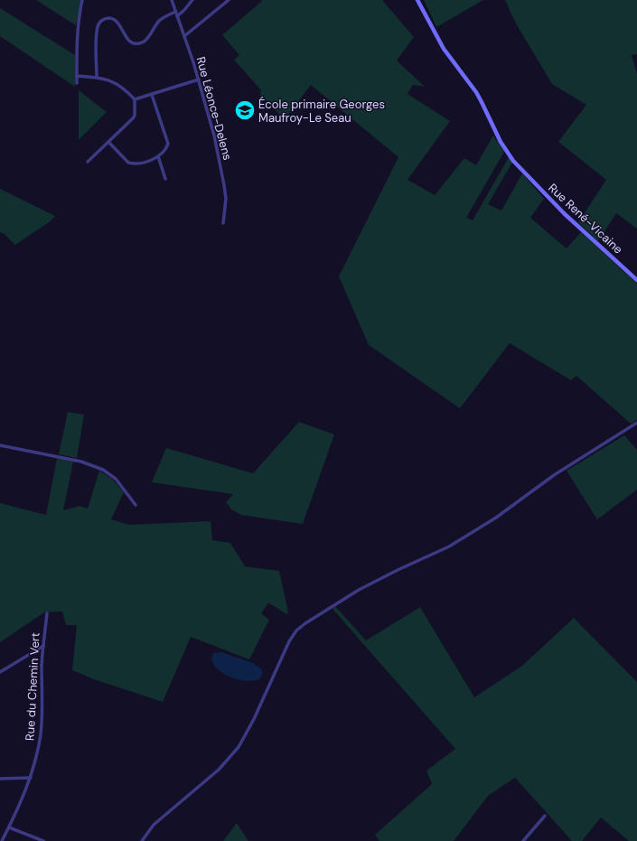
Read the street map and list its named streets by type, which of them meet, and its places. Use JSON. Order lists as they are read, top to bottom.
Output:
{
  "streets": {
    "street": ["Rue Léonce-Delens", "Rue René-Vicaine", "Rue du Chemin Vert"]
  },
  "places": {
    "school or university": ["École primaire Georges Maufroy-Le Seau"]
  }
}
